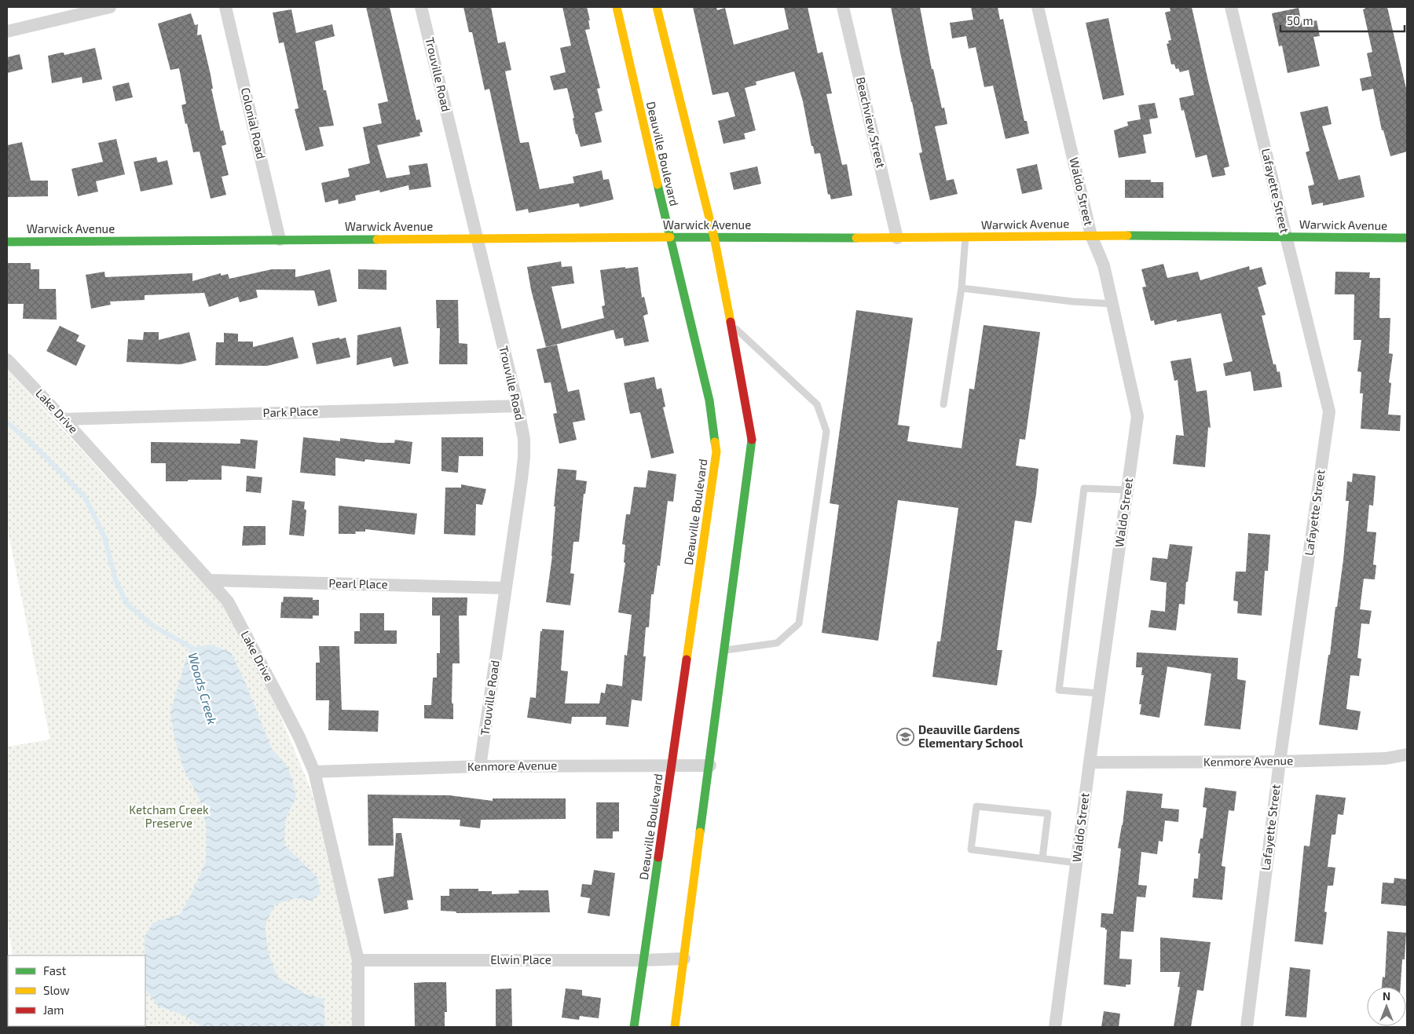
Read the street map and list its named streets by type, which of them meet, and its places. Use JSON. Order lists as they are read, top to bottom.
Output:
{
  "streets": {
    "street": [
      "Trouville Road",
      "Beachview Street",
      "Colonial Road",
      "Deauville Boulevard",
      "Lafayette Street",
      "Waldo Street",
      "Warwick Avenue",
      "Lake Drive",
      "Park Place",
      "Pearl Place",
      "Kenmore Avenue",
      "Elwin Place"
    ]
  },
  "crossings": [
    ["Trouville Road", "Warwick Avenue"],
    ["Trouville Road", "Park Place"],
    ["Trouville Road", "Pearl Place"],
    ["Trouville Road", "Kenmore Avenue"],
    ["Beachview Street", "Warwick Avenue"],
    ["Colonial Road", "Warwick Avenue"],
    ["Deauville Boulevard", "Warwick Avenue"],
    ["Deauville Boulevard", "Kenmore Avenue"],
    ["Deauville Boulevard", "Elwin Place"],
    ["Lafayette Street", "Warwick Avenue"],
    ["Lafayette Street", "Kenmore Avenue"],
    ["Waldo Street", "Warwick Avenue"],
    ["Waldo Street", "Kenmore Avenue"],
    ["Lake Drive", "Park Place"],
    ["Lake Drive", "Pearl Place"],
    ["Lake Drive", "Kenmore Avenue"],
    ["Lake Drive", "Elwin Place"]
  ],
  "water": ["Woods Creek"],
  "parks": ["Ketcham Creek Preserve"],
  "places": {
    "school or university": ["Deauville Gardens Elementary School"]
  },
  "legend": ["Fast", "Slow", "Jam"],
  "scale_bar": "50 m",
  "north": "top"
}
